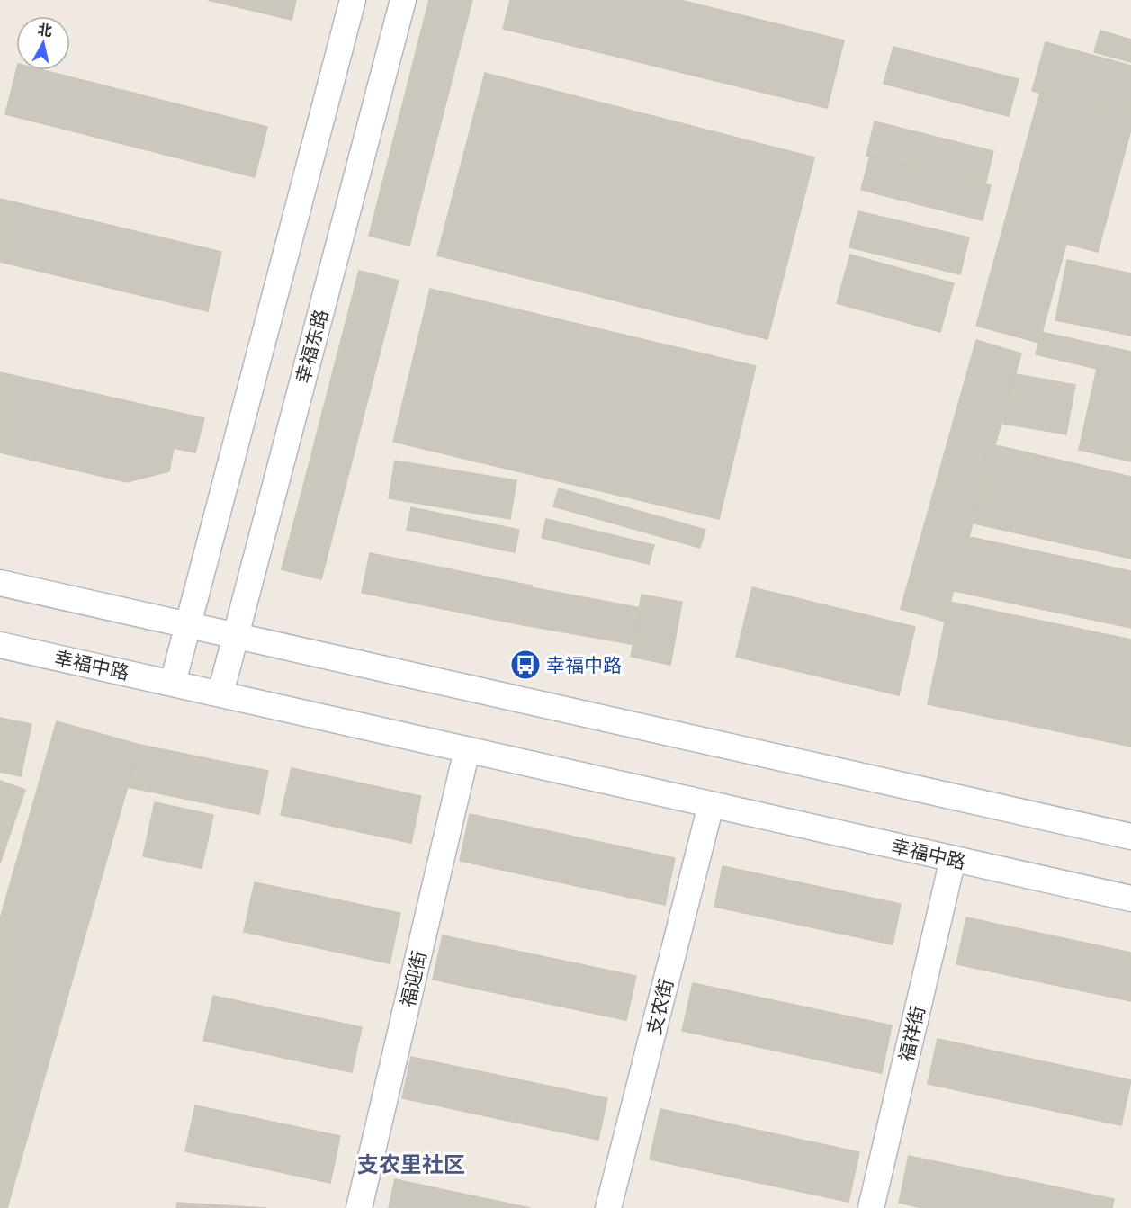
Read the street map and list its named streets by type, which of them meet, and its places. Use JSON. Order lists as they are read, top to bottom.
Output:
{
  "streets": {
    "street": [
      "幸福东路",
      "幸福中路",
      "福迎街",
      "支农街",
      "福祥街"
    ]
  },
  "crossings": [
    ["幸福东路", "幸福中路"],
    ["幸福中路", "福迎街"],
    ["幸福中路", "支农街"],
    ["幸福中路", "福祥街"]
  ],
  "districts": ["支农里社区"],
  "places": {
    "bus stop": ["幸福中路"]
  },
  "north": "top"
}
